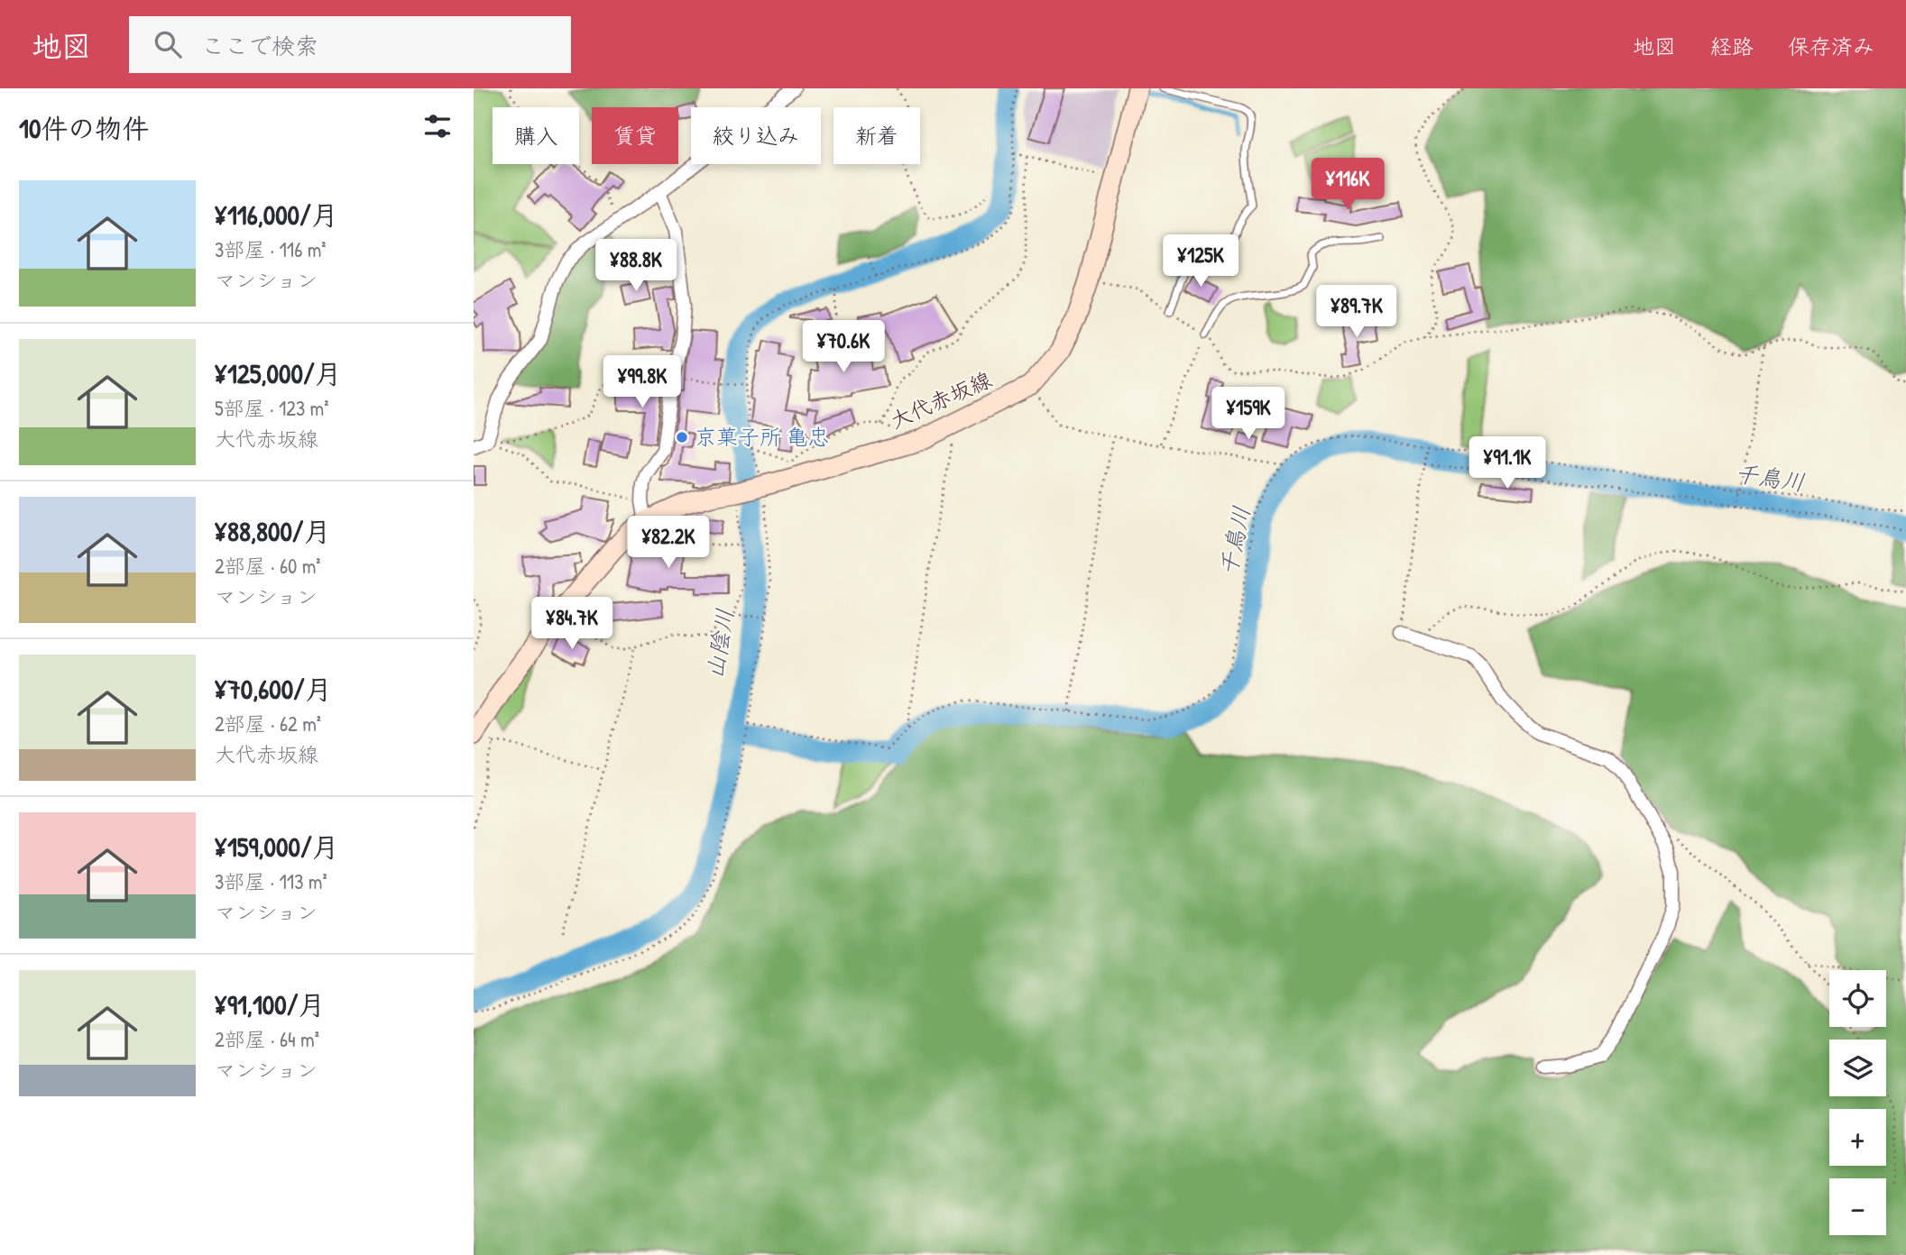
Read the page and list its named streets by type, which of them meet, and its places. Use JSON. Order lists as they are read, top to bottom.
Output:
{
  "streets": {
    "main road": ["大代赤坂線"]
  },
  "water": ["千鳥川", "山陰川"],
  "places": ["京菓子所 亀忠"],
  "page": {
    "header": "地図",
    "search": "ここで検索",
    "nav": ["地図", "経路", "保存済み"],
    "heading": "10件の物件",
    "chip": [
      "購入",
      "賃貸",
      "絞り込み",
      "新着"
    ],
    "price": [
      "¥116K",
      "¥125K",
      "¥88.8K",
      "¥89.7K",
      "¥70.6K",
      "¥99.8K",
      "¥159K",
      "¥91.1K",
      "¥82.2K",
      "¥84.7K"
    ],
    "list": [
      {
        "name": "¥116,000/月",
        "note": "3部屋 · 116 m² · マンション"
      },
      {
        "name": "¥125,000/月",
        "note": "5部屋 · 123 m² · 大代赤坂線"
      },
      {
        "name": "¥88,800/月",
        "note": "2部屋 · 60 m² · マンション"
      },
      {
        "name": "¥70,600/月",
        "note": "2部屋 · 62 m² · 大代赤坂線"
      },
      {
        "name": "¥159,000/月",
        "note": "3部屋 · 113 m² · マンション"
      },
      {
        "name": "¥91,100/月",
        "note": "2部屋 · 64 m² · マンション"
      }
    ],
    "map_buttons": ["+", "−"]
  }
}
